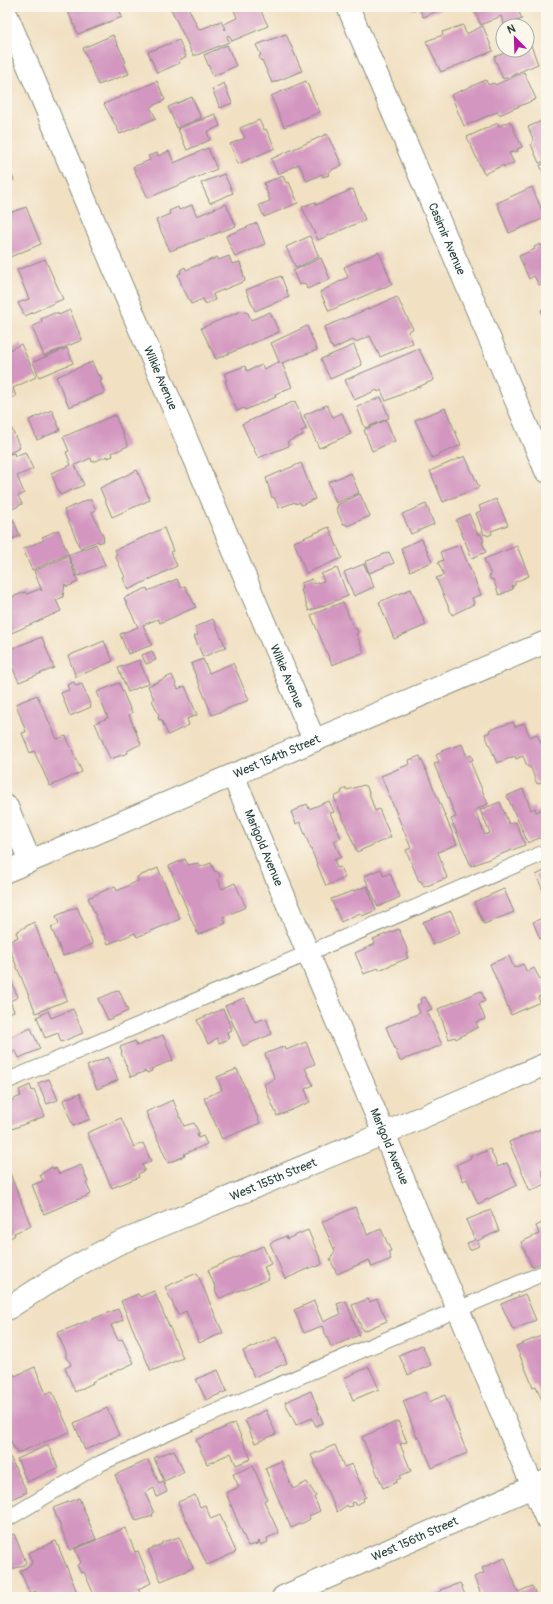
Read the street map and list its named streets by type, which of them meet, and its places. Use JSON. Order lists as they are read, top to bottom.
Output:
{
  "streets": {
    "street": [
      "Casimir Avenue",
      "Wilkie Avenue",
      "West 154th Street",
      "Marigold Avenue",
      "West 155th Street",
      "West 156th Street"
    ]
  },
  "crossings": [
    ["Wilkie Avenue", "West 154th Street"],
    ["West 154th Street", "Marigold Avenue"],
    ["Marigold Avenue", "West 155th Street"],
    ["Marigold Avenue", "West 156th Street"]
  ],
  "north": "top left"
}
